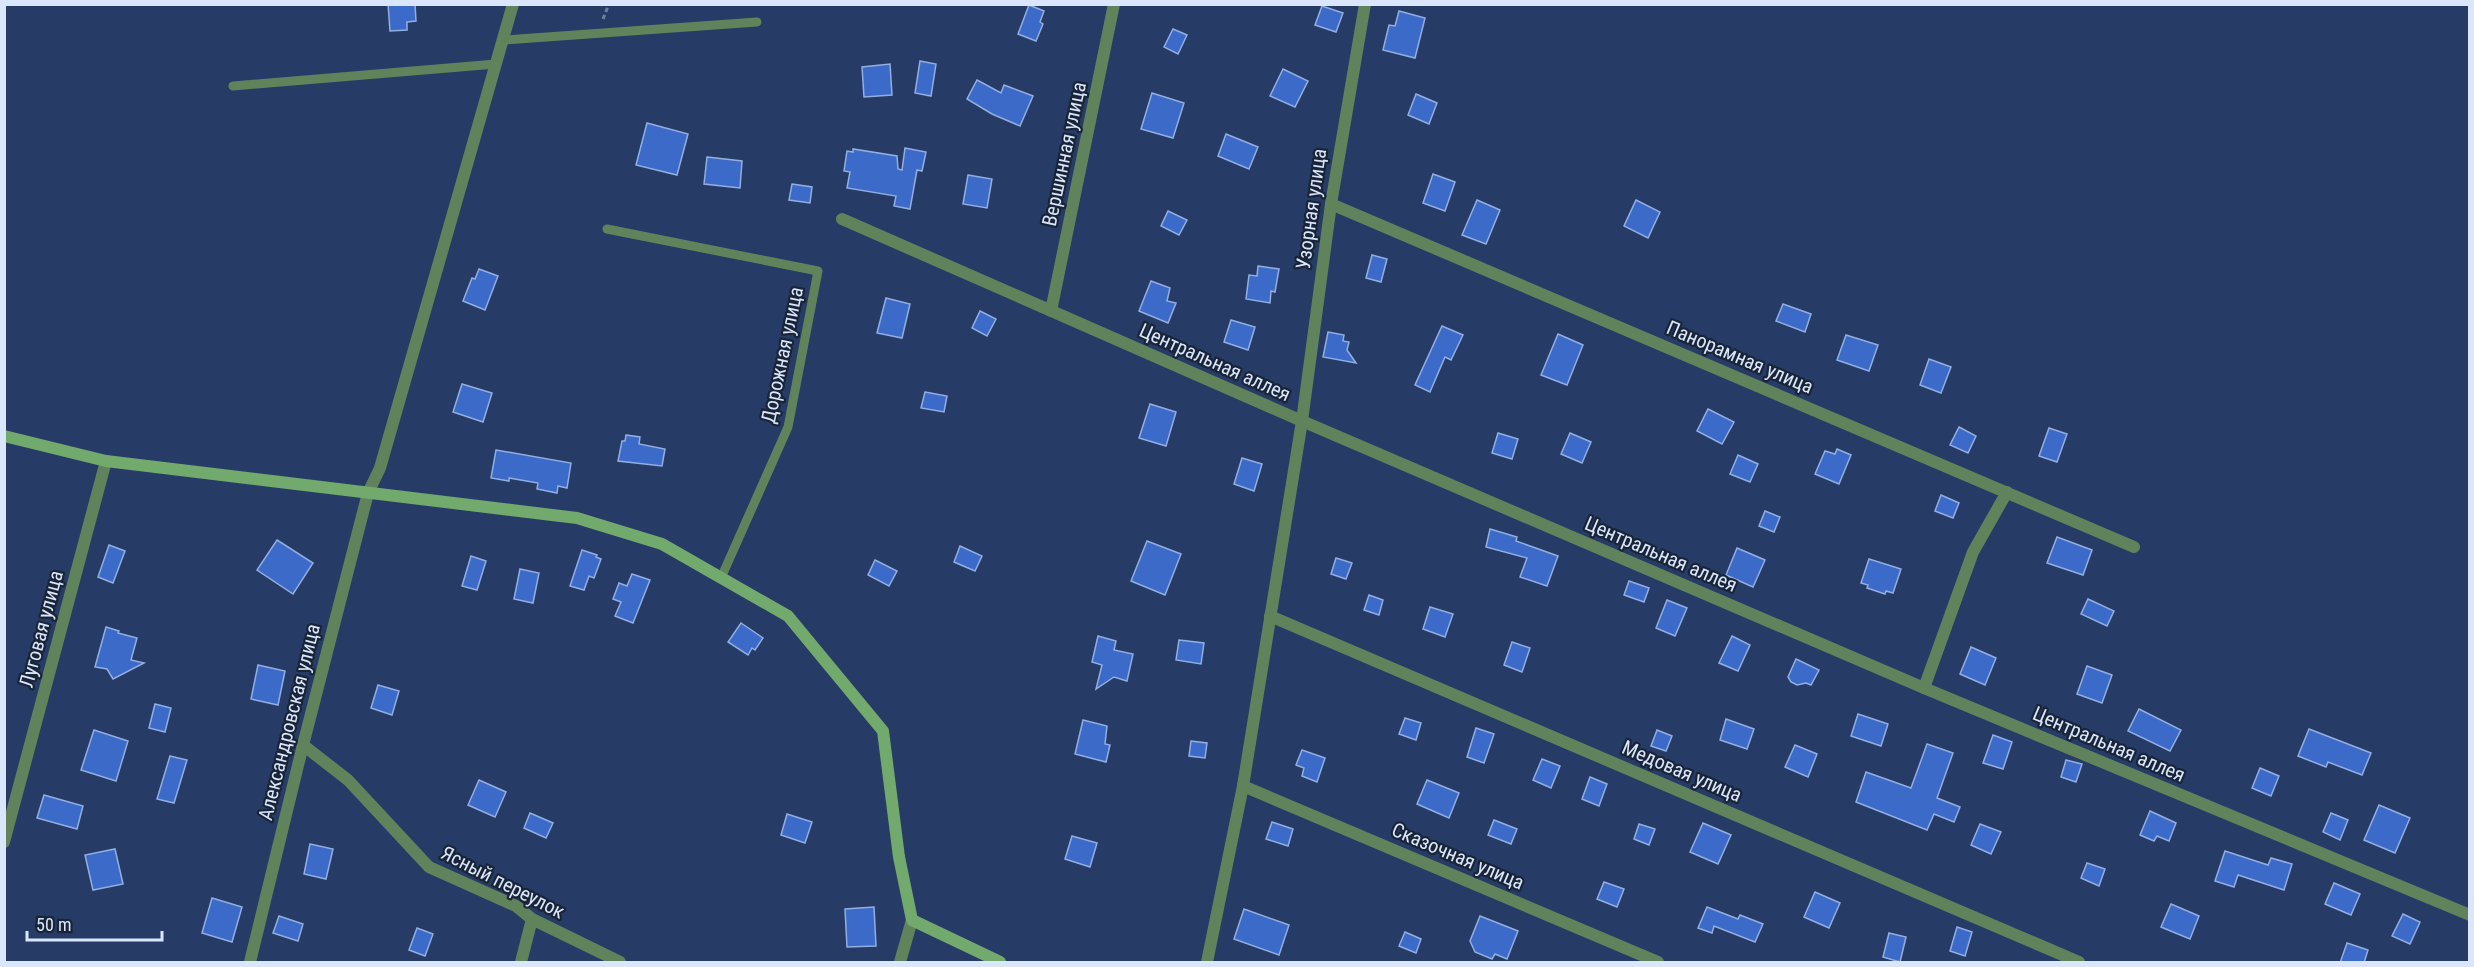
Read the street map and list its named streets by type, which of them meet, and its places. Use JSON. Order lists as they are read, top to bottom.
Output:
{
  "streets": {
    "street": [
      "Вершинная улица",
      "Узорная улица",
      "Панорамная улица",
      "Центральная аллея",
      "Луговая улица",
      "Александровская улица",
      "Медовая улица",
      "Сказочная улица",
      "Ясный переулок"
    ],
    "lane": ["Дорожная улица"]
  },
  "crossings": [
    ["Вершинная улица", "Центральная аллея"],
    ["Узорная улица", "Панорамная улица"],
    ["Узорная улица", "Центральная аллея"],
    ["Узорная улица", "Медовая улица"],
    ["Узорная улица", "Сказочная улица"],
    ["Александровская улица", "Ясный переулок"]
  ],
  "scale_bar": "50 m"
}
